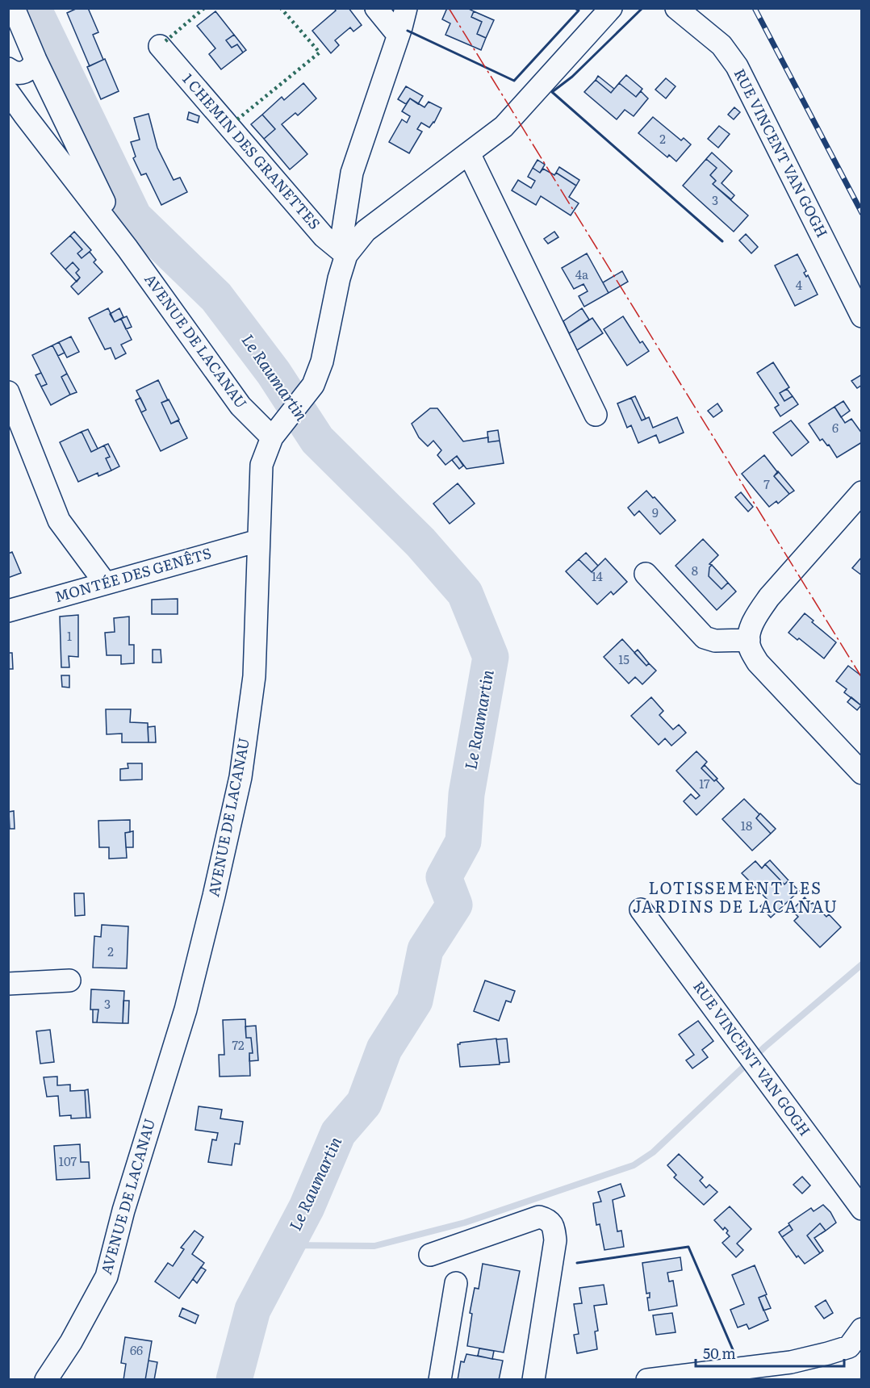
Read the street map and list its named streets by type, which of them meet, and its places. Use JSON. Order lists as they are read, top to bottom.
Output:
{
  "streets": {
    "street": [
      "1 CHEMIN DES GRANETTES",
      "RUE VINCENT VAN GOGH",
      "AVENUE DE LACANAU",
      "MONTÉE DES GENÊTS"
    ]
  },
  "crossings": [
    ["AVENUE DE LACANAU", "MONTÉE DES GENÊTS"]
  ],
  "districts": ["LOTISSEMENT LES JARDINS DE LACANAU"],
  "water": ["Le Raumartin"],
  "house_numbers": [
    "2",
    "3",
    "4a",
    "4",
    "6",
    "7",
    "9",
    "8",
    "14",
    "1",
    "15",
    "17",
    "18",
    "2",
    "3",
    "72",
    "107",
    "66"
  ],
  "scale_bar": "50 m"
}
